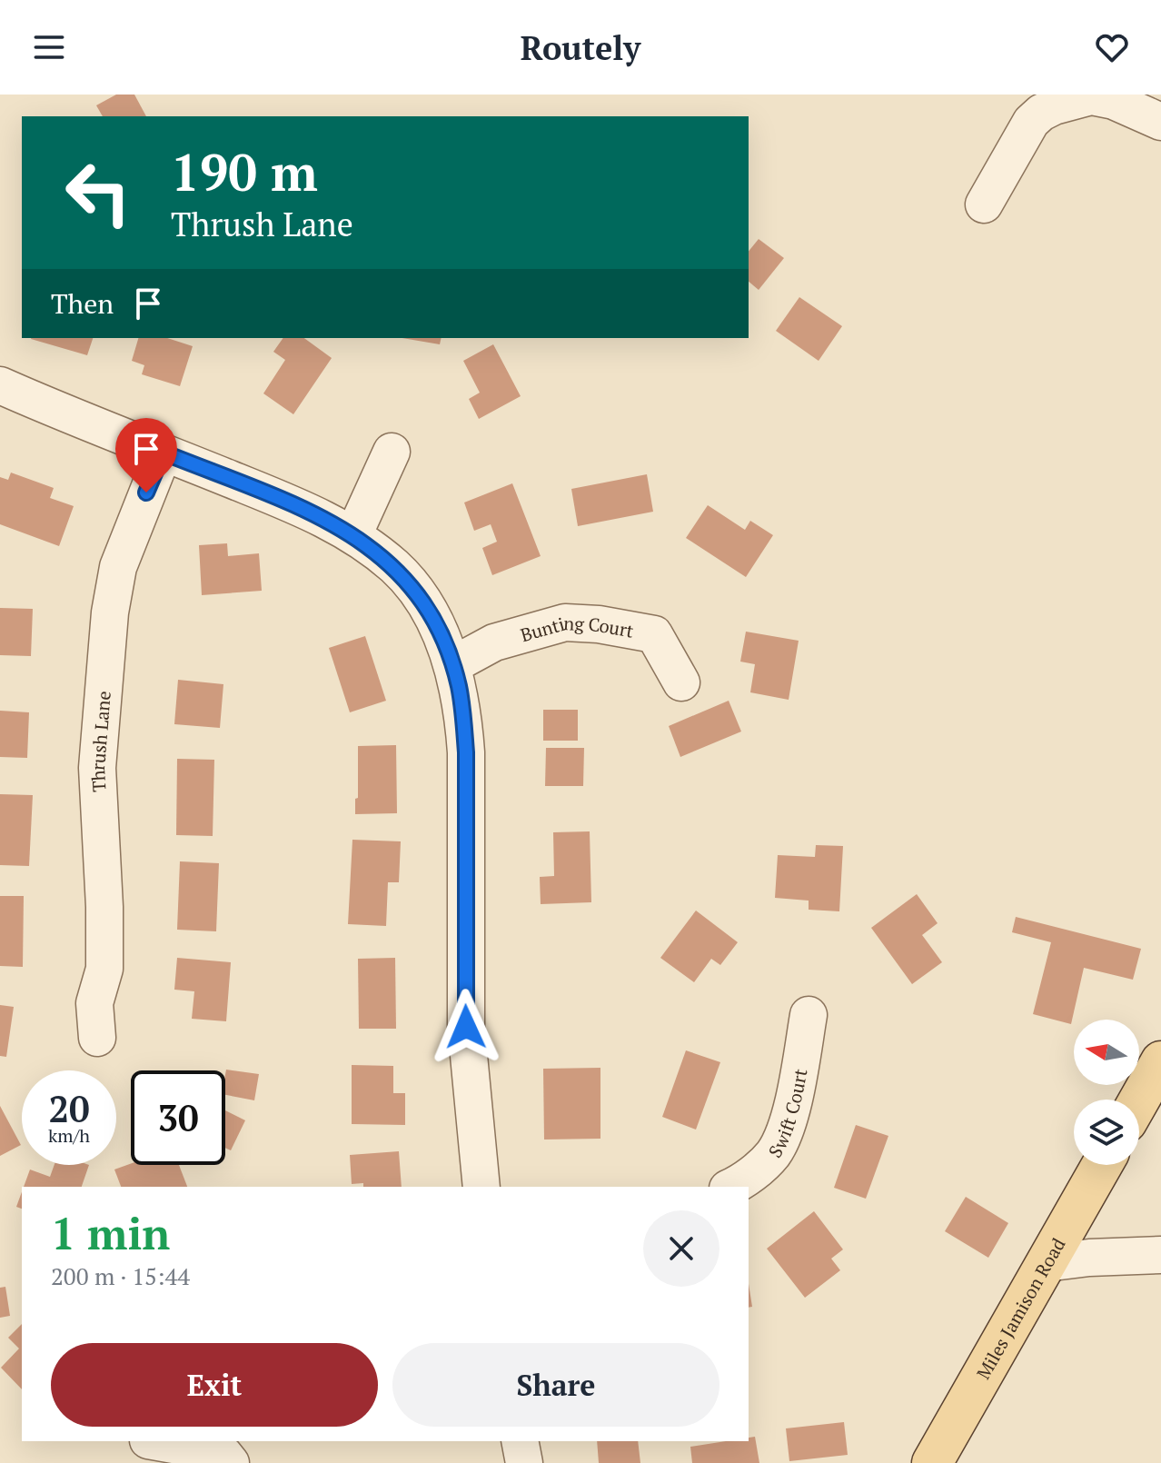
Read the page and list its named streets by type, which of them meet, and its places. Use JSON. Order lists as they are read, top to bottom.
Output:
{
  "streets": {
    "main road": ["Miles Jamison Road"],
    "street": ["Bunting Court", "Thrush Lane", "Swift Court"]
  },
  "north": "left",
  "page": {
    "header": "Routely",
    "turn": ["190 m", "Thrush Lane"],
    "then": "Then",
    "speed": "20 km/h",
    "limit": "30",
    "heading": ["1 min", "200 m · 15:44"],
    "buttons": ["Exit", "Share"]
  }
}
